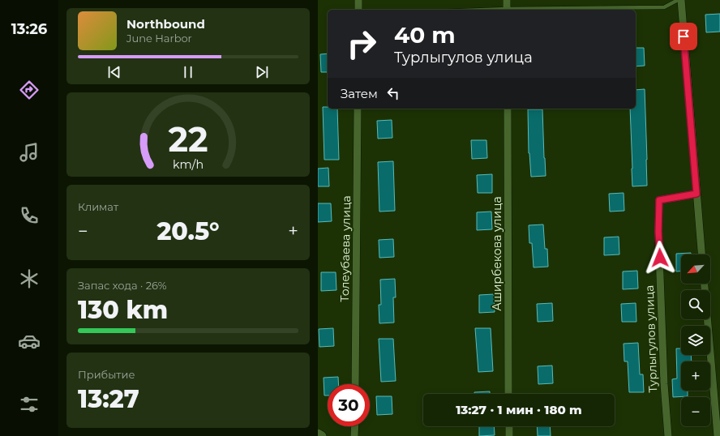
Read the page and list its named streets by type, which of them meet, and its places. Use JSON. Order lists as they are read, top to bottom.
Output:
{
  "streets": {
    "street": ["Толеубаева улица", "Аширбекова улица", "Турлыгулов улица"]
  },
  "north": "bottom left",
  "page": {
    "tabs": "13:26",
    "turn": ["40 m", "Турлыгулов улица"],
    "song": ["Northbound", "June Harbor"],
    "then": "Затем",
    "tile": [
      "Климат",
      ["Запас хода · 26%", "130 km"],
      ["Прибытие", "13:27"]
    ],
    "heat": ["−", "20.5°", "+"],
    "map_buttons": ["+", "−"],
    "limit": "30",
    "trip": "13:27 · 1 мин · 180 m",
    "gauge": ["22", "km/h"]
  }
}
